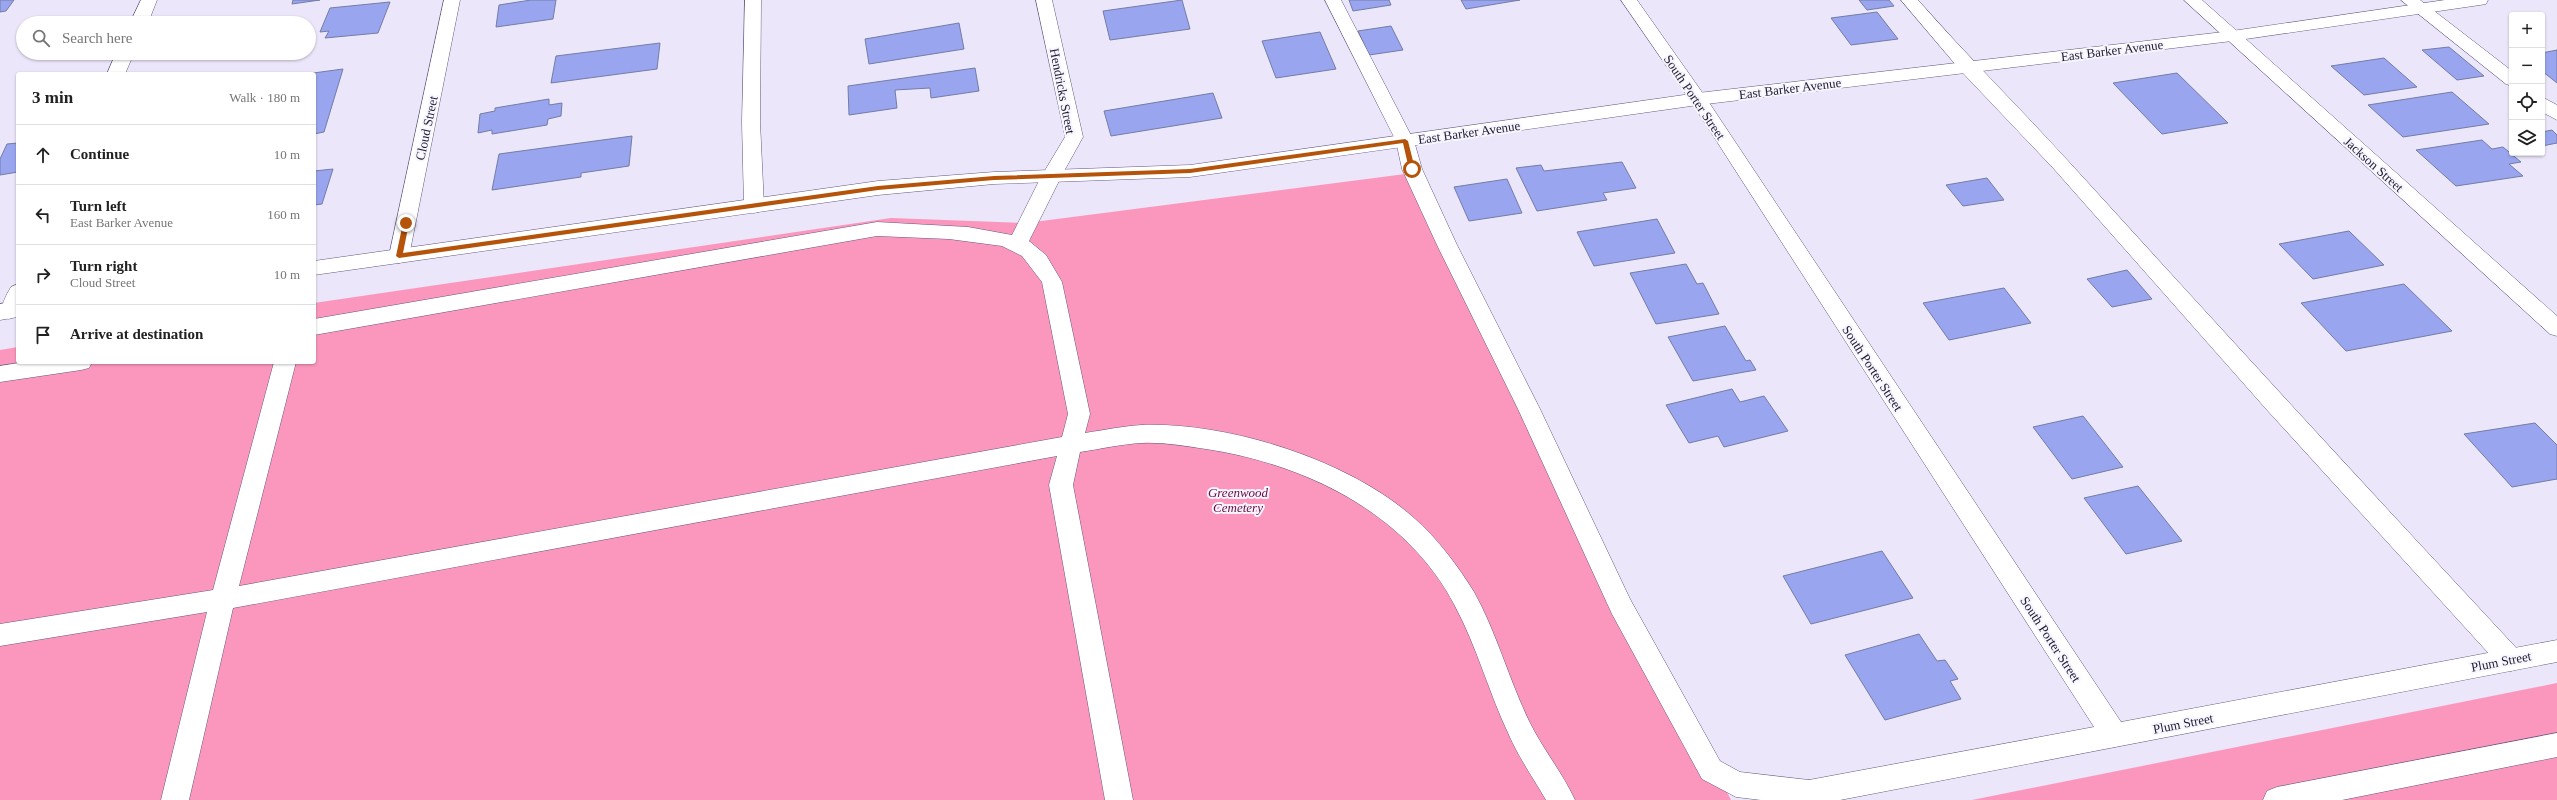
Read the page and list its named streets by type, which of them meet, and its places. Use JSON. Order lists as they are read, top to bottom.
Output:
{
  "streets": {
    "street": [
      "East Barker Avenue",
      "Hendricks Street",
      "South Porter Street",
      "Cloud Street",
      "Jackson Street",
      "Plum Street"
    ]
  },
  "crossings": [
    ["East Barker Avenue", "Hendricks Street"],
    ["East Barker Avenue", "South Porter Street"],
    ["East Barker Avenue", "Cloud Street"],
    ["East Barker Avenue", "Jackson Street"],
    ["East Barker Avenue", "Plum Street"],
    ["South Porter Street", "Plum Street"]
  ],
  "parks": ["Greenwood Cemetery"],
  "page": {
    "map_buttons": ["+", "−"],
    "search": "Search here",
    "heading": ["3 min", "Walk · 180 m"],
    "list": [
      ["Continue", "10 m"],
      ["Turn left", "East Barker Avenue", "160 m"],
      ["Turn right", "Cloud Street", "10 m"],
      "Arrive at destination"
    ]
  }
}
